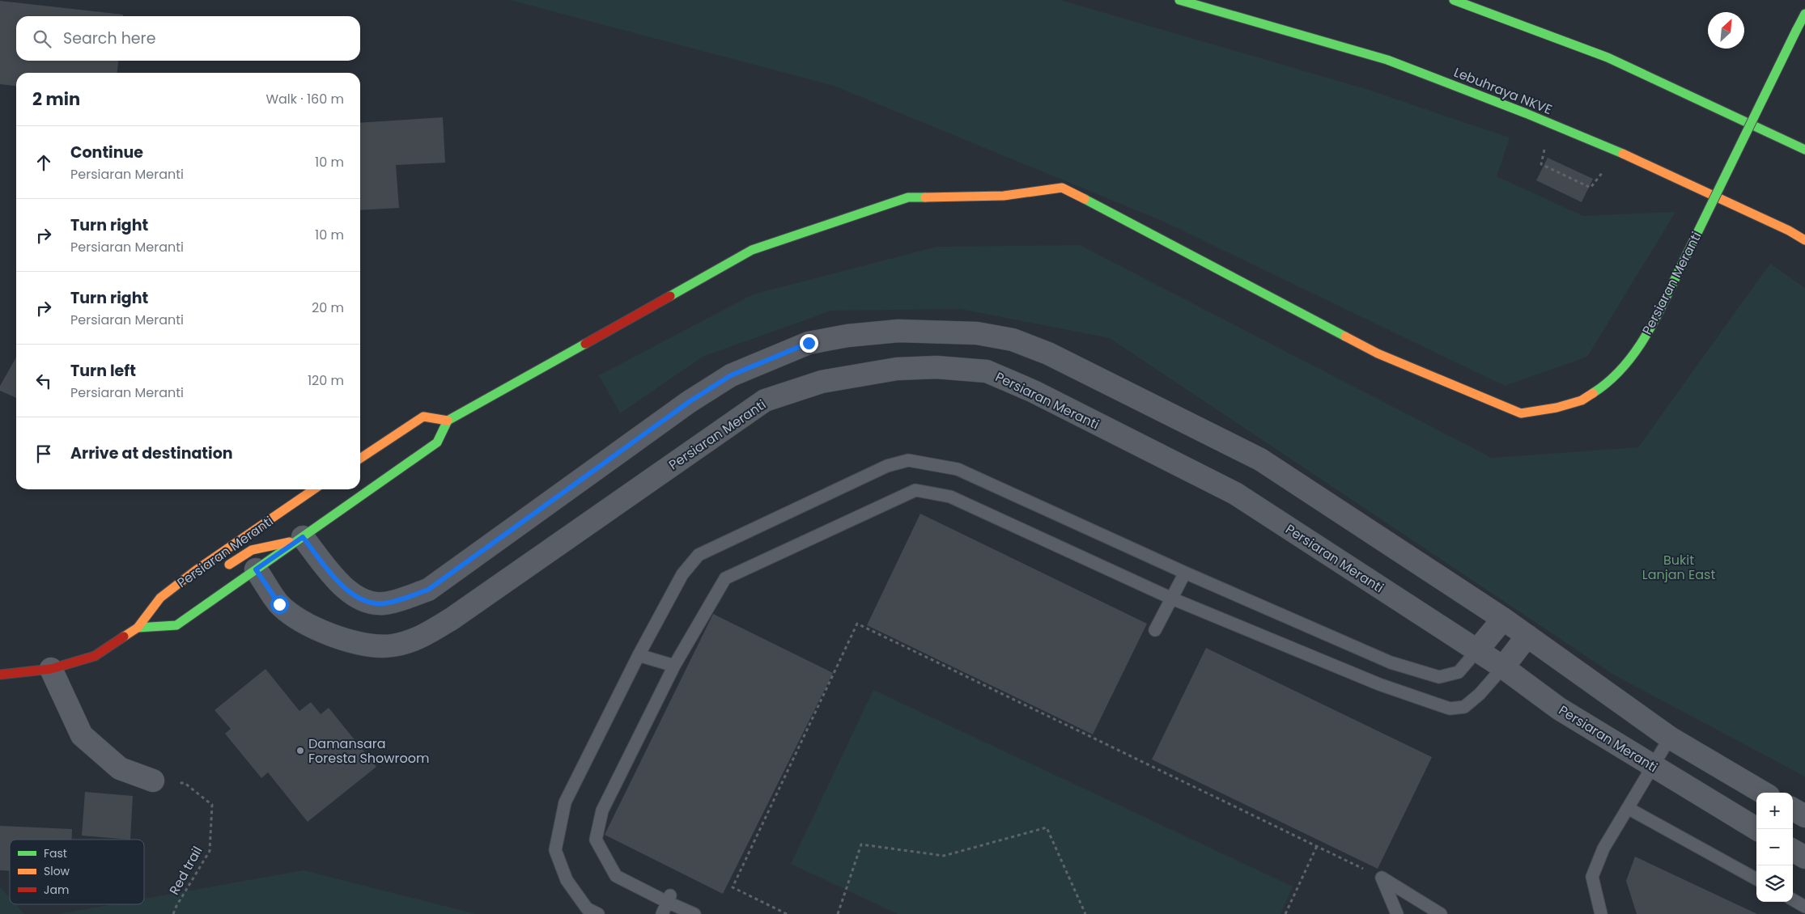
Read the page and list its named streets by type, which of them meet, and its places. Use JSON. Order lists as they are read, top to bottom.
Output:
{
  "streets": {
    "main road": ["Lebuhraya NKVE", "Persiaran Meranti"],
    "path": ["Red trail"]
  },
  "parks": ["Bukit Lanjan East"],
  "places": ["Damansara Foresta Showroom"],
  "legend": ["Fast", "Slow", "Jam"],
  "north": "top right",
  "page": {
    "search": "Search here",
    "heading": ["2 min", "Walk · 160 m"],
    "list": [
      ["Continue", "Persiaran Meranti", "10 m"],
      ["Turn right", "Persiaran Meranti", "10 m"],
      ["Turn right", "Persiaran Meranti", "20 m"],
      ["Turn left", "Persiaran Meranti", "120 m"],
      "Arrive at destination"
    ],
    "map_buttons": ["+", "−"]
  }
}
